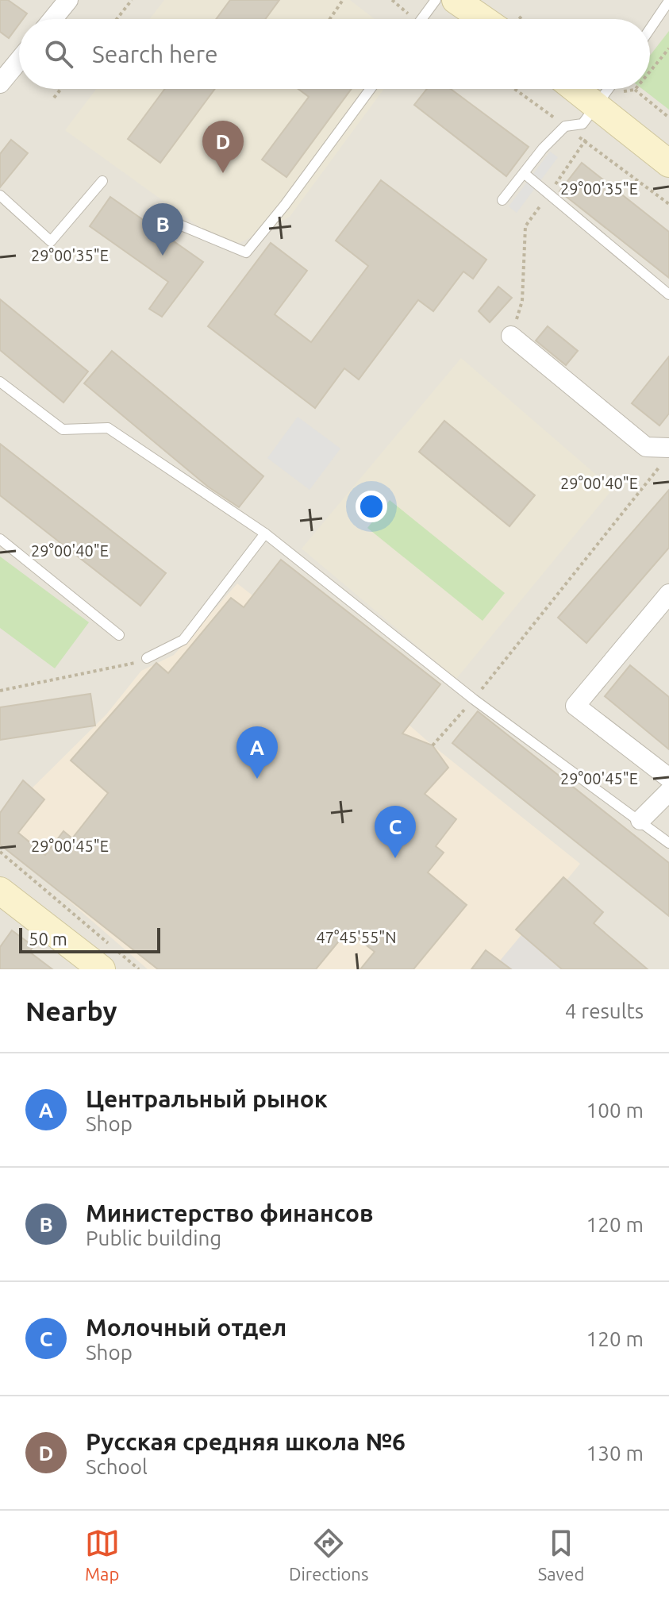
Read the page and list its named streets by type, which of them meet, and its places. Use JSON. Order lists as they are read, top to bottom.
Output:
{
  "scale_bar": "50 m",
  "page": {
    "search": "Search here",
    "pins": [
      "D",
      "B",
      "A",
      "C"
    ],
    "scale": "50 m",
    "heading": ["Nearby", "4 results"],
    "list": [
      {
        "mark": "A",
        "name": "Центральный рынок",
        "note": "Shop",
        "value": "100 m"
      },
      {
        "mark": "B",
        "name": "Министерство финансов",
        "note": "Public building",
        "value": "120 m"
      },
      {
        "mark": "C",
        "name": "Молочный отдел",
        "note": "Shop",
        "value": "120 m"
      },
      {
        "mark": "D",
        "name": "Русская средняя школа №6",
        "note": "School",
        "value": "130 m"
      }
    ],
    "nav": ["Map", "Directions", "Saved"]
  },
  "coordinates": [
    "29°00'35\"E",
    "29°00'40\"E",
    "29°00'45\"E",
    "47°45'55\"N"
  ]
}
